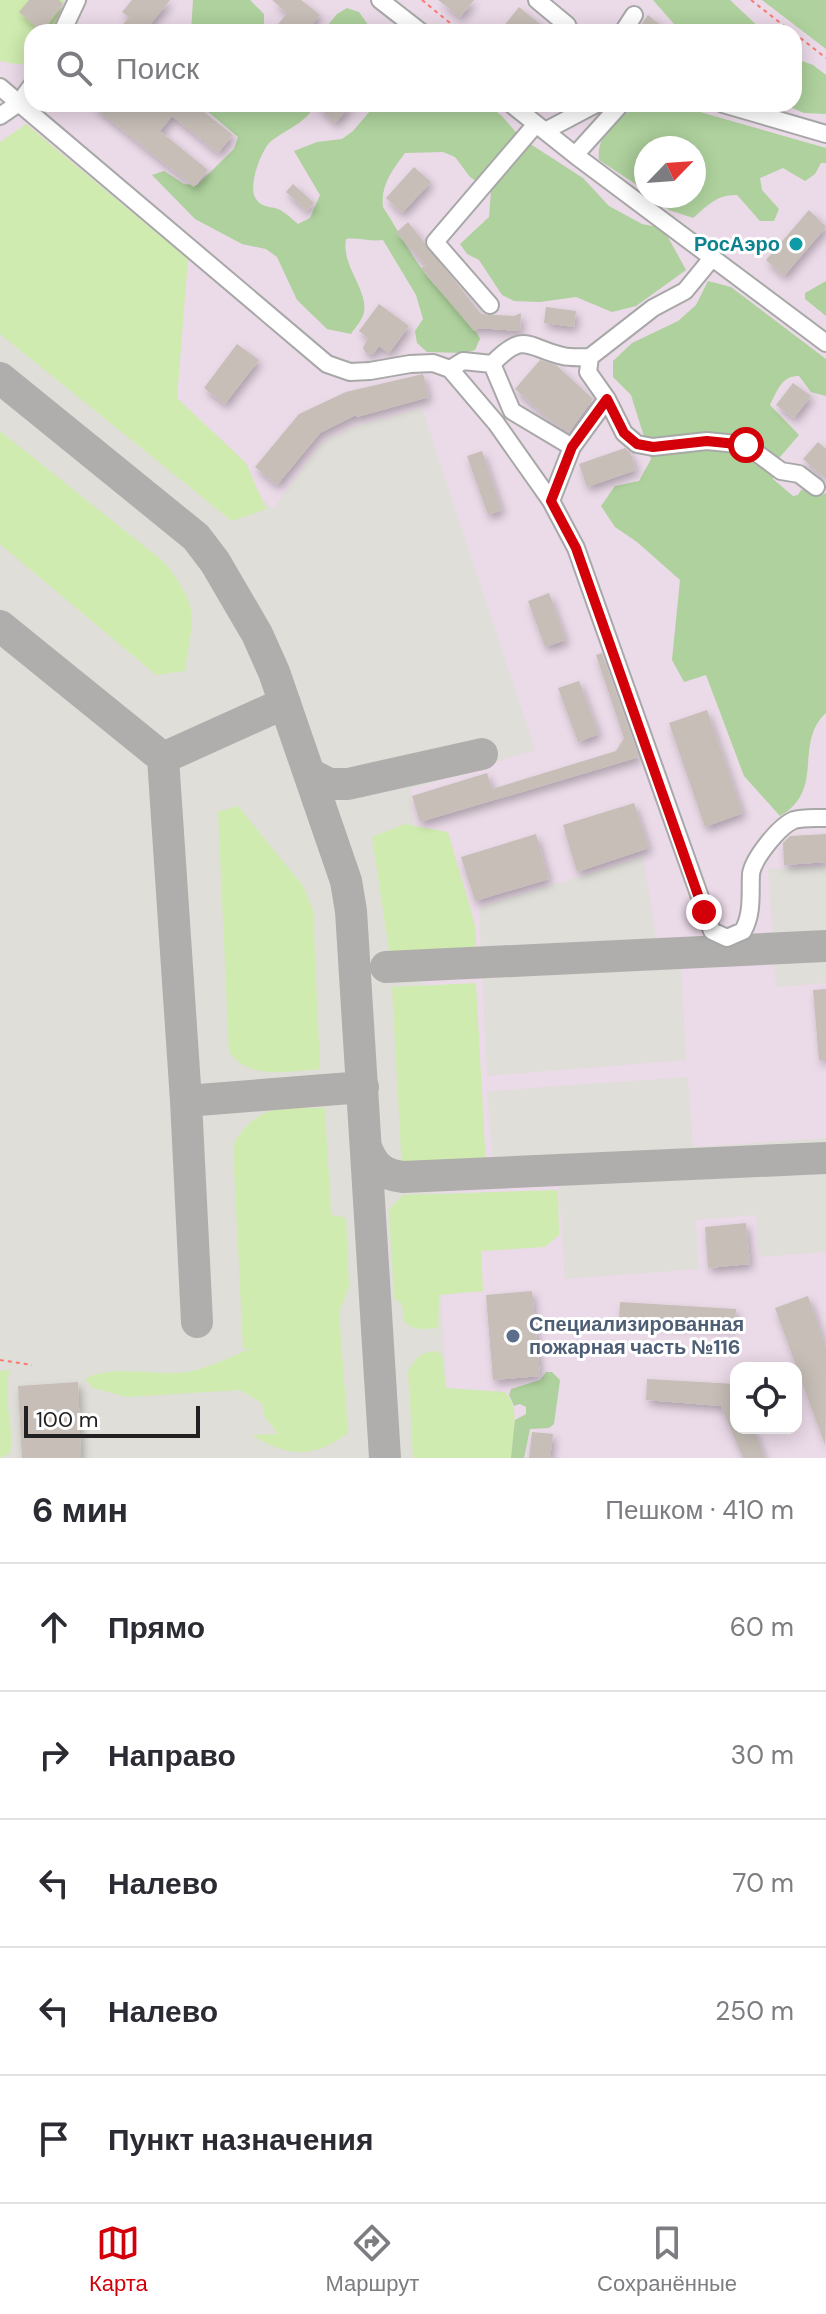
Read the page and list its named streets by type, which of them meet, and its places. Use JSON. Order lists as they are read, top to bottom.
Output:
{
  "places": ["РосАэро", "Специализированная пожарная часть №116"],
  "scale_bar": "100 m",
  "north": "top right",
  "page": {
    "search": "Поиск",
    "scale": "100 m",
    "heading": ["6 мин", "Пешком · 410 m"],
    "list": [
      ["Прямо", "60 m"],
      ["Направо", "30 m"],
      ["Налево", "70 m"],
      ["Налево", "250 m"],
      "Пункт назначения"
    ],
    "nav": ["Карта", "Маршрут", "Сохранённые"]
  }
}
